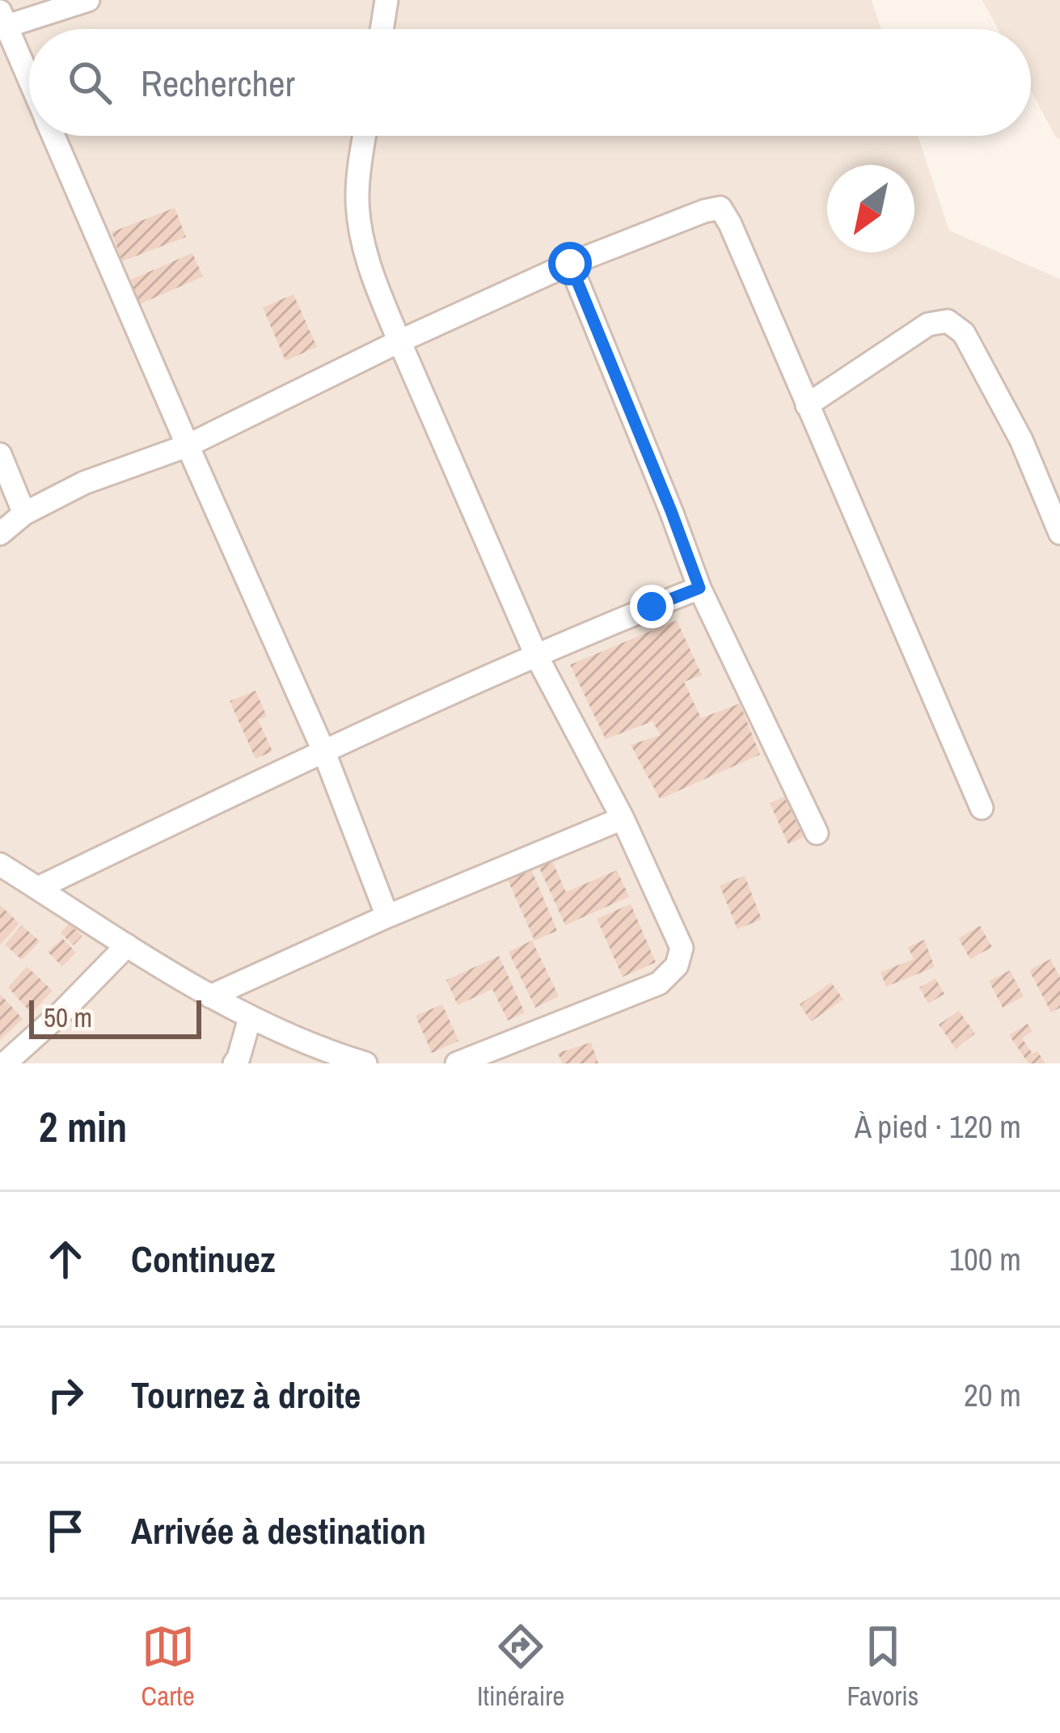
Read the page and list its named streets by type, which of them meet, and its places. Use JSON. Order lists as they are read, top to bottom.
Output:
{
  "scale_bar": "50 m",
  "north": "bottom left",
  "page": {
    "search": "Rechercher",
    "scale": "50 m",
    "heading": ["2 min", "À pied · 120 m"],
    "list": [
      ["Continuez", "100 m"],
      ["Tournez à droite", "20 m"],
      "Arrivée à destination"
    ],
    "nav": ["Carte", "Itinéraire", "Favoris"]
  }
}
